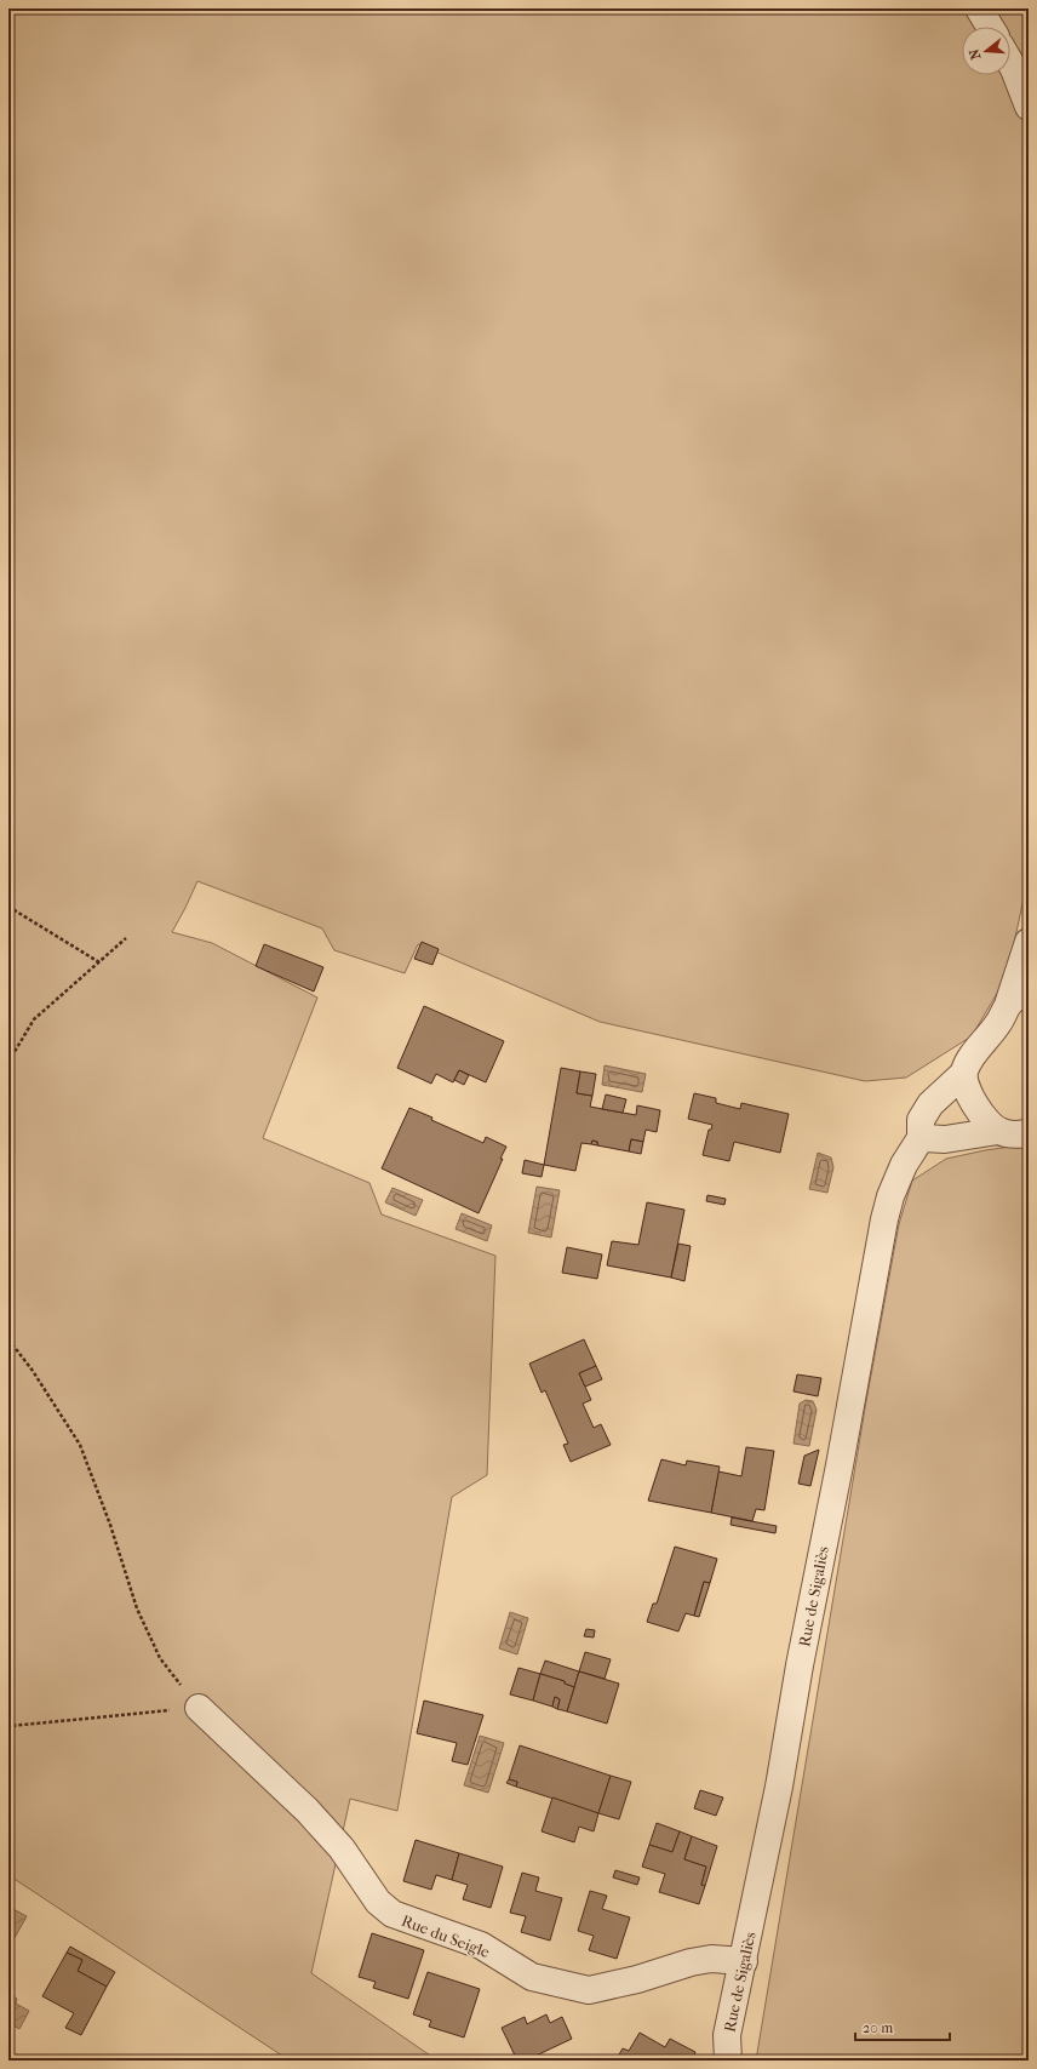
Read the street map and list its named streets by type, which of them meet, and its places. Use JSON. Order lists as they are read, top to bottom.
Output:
{
  "streets": {
    "street": ["Rue de Sigaliès", "Rue du Seigle"]
  },
  "crossings": [
    ["Rue de Sigaliès", "Rue du Seigle"]
  ],
  "scale_bar": "20 m",
  "north": "left"
}
